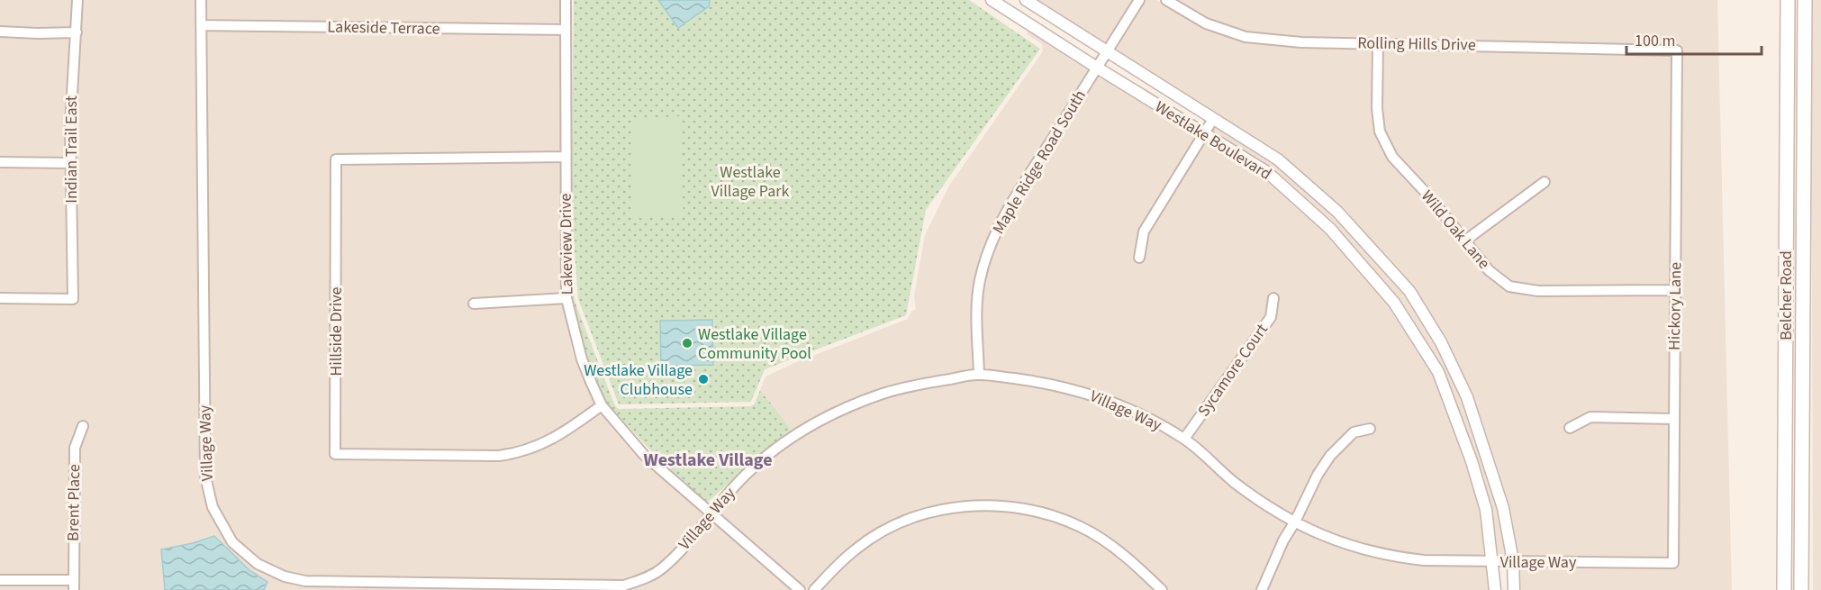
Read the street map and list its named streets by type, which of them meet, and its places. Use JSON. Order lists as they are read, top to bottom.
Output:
{
  "streets": {
    "main road": ["Belcher Road"],
    "street": [
      "Lakeside Terrace",
      "Rolling Hills Drive",
      "Westlake Boulevard",
      "Indian Trail East",
      "Maple Ridge Road South",
      "Wild Oak Lane",
      "Lakeview Drive",
      "Hickory Lane",
      "Hillside Drive",
      "Sycamore Court",
      "Village Way",
      "Brent Place"
    ]
  },
  "crossings": [
    ["Lakeside Terrace", "Lakeview Drive"],
    ["Lakeside Terrace", "Village Way"],
    ["Rolling Hills Drive", "Wild Oak Lane"],
    ["Rolling Hills Drive", "Hickory Lane"],
    ["Westlake Boulevard", "Maple Ridge Road South"],
    ["Westlake Boulevard", "Village Way"],
    ["Maple Ridge Road South", "Village Way"],
    ["Wild Oak Lane", "Hickory Lane"],
    ["Lakeview Drive", "Hillside Drive"],
    ["Lakeview Drive", "Village Way"],
    ["Hickory Lane", "Village Way"],
    ["Sycamore Court", "Village Way"]
  ],
  "districts": ["Westlake Village"],
  "parks": ["Westlake Village Park"],
  "places": ["Westlake Village Community Pool", "Westlake Village Clubhouse"],
  "scale_bar": "100 m"
}
